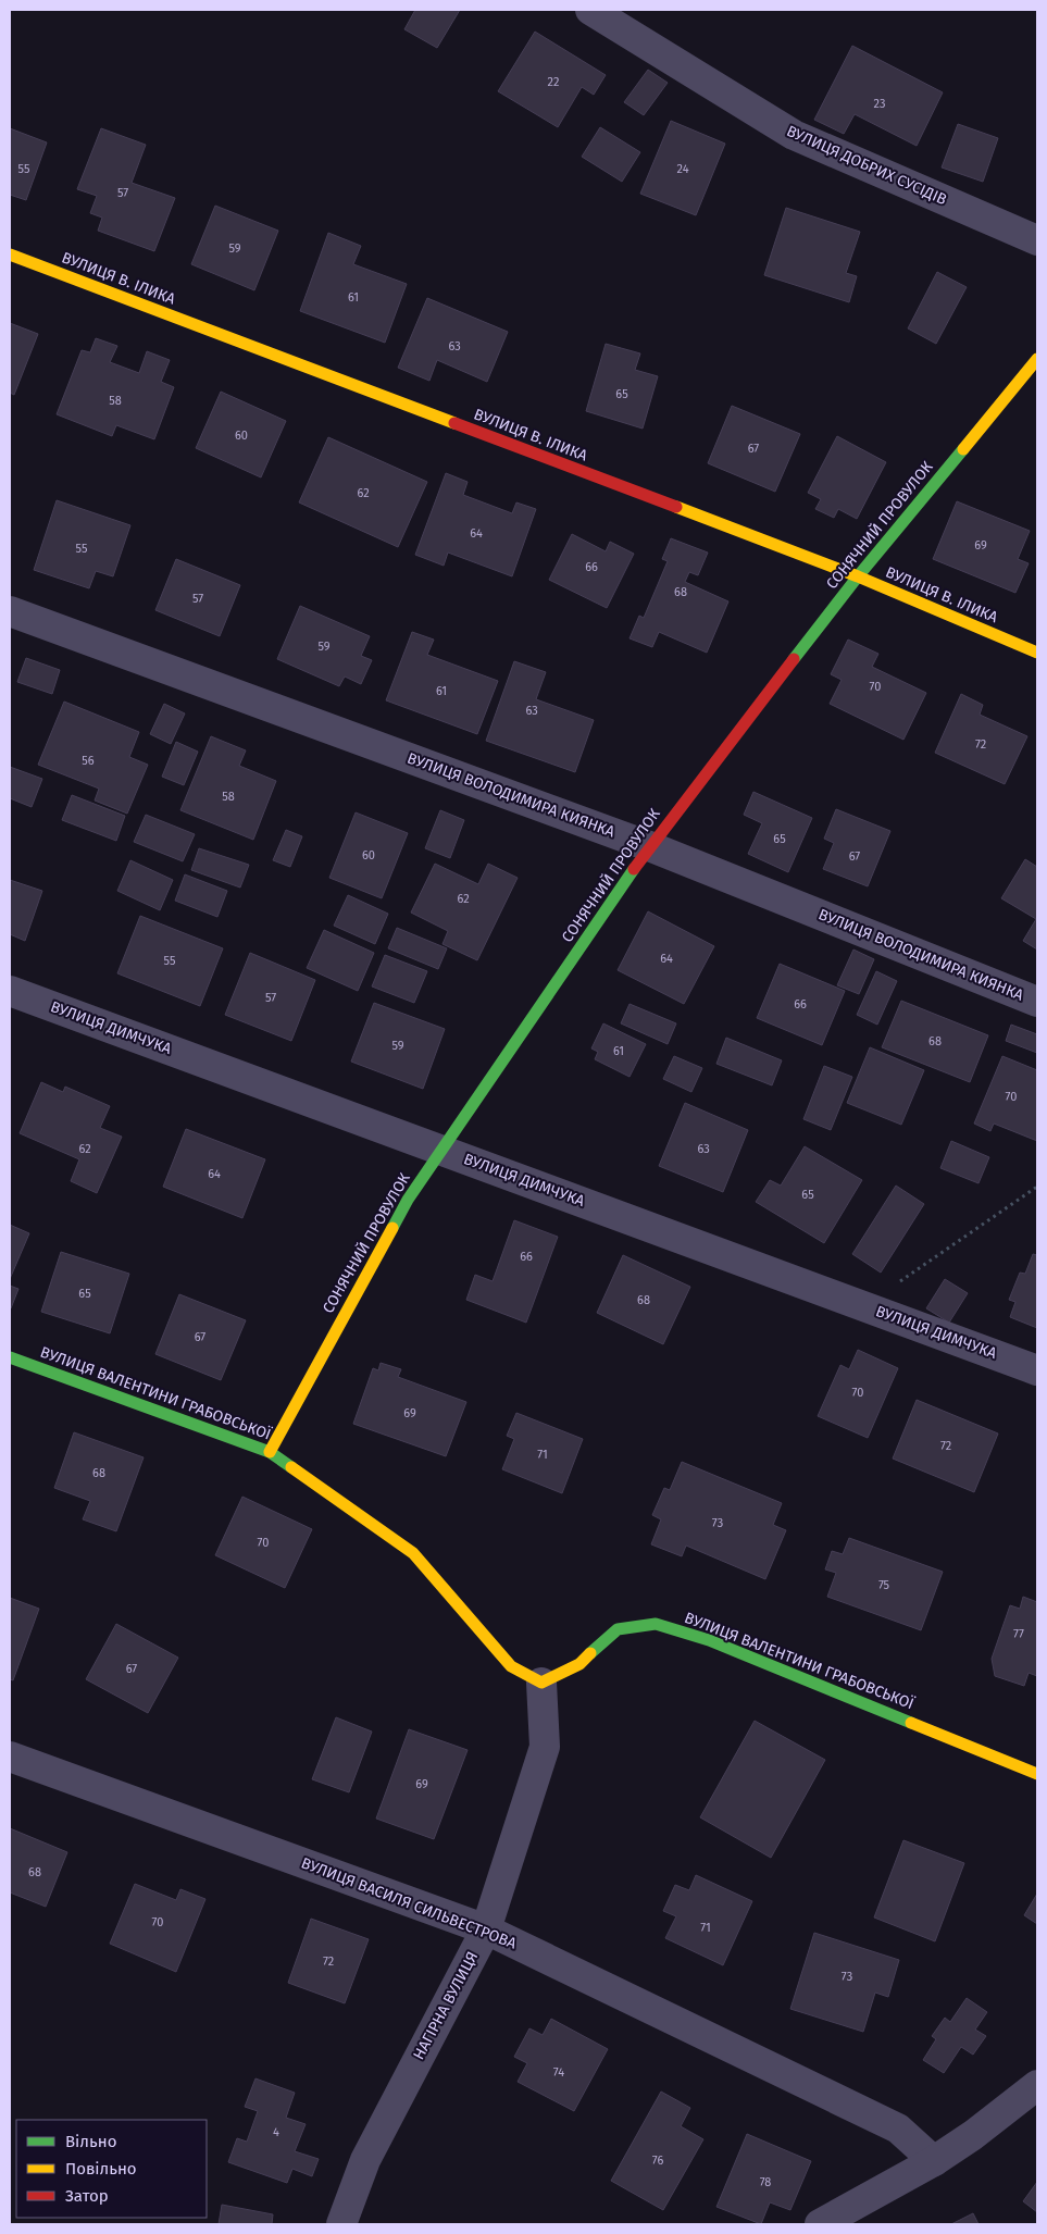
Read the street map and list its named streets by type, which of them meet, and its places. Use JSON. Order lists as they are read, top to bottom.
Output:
{
  "streets": {
    "street": [
      "ВУЛИЦЯ ДОБРИХ СУСІДІВ",
      "ВУЛИЦЯ В. ІЛИКА",
      "СОНЯЧНИЙ ПРОВУЛОК",
      "ВУЛИЦЯ ВОЛОДИМИРА КИЯНКА",
      "ВУЛИЦЯ ДИМЧУКА",
      "ВУЛИЦЯ ВАЛЕНТИНИ ГРАБОВСЬКОЇ",
      "ВУЛИЦЯ ВАСИЛЯ СИЛЬВЕСТРОВА",
      "НАГІРНА ВУЛИЦЯ"
    ]
  },
  "crossings": [
    ["ВУЛИЦЯ В. ІЛИКА", "СОНЯЧНИЙ ПРОВУЛОК"],
    ["СОНЯЧНИЙ ПРОВУЛОК", "ВУЛИЦЯ ВОЛОДИМИРА КИЯНКА"],
    ["СОНЯЧНИЙ ПРОВУЛОК", "ВУЛИЦЯ ДИМЧУКА"],
    ["СОНЯЧНИЙ ПРОВУЛОК", "ВУЛИЦЯ ВАЛЕНТИНИ ГРАБОВСЬКОЇ"],
    ["ВУЛИЦЯ ВАЛЕНТИНИ ГРАБОВСЬКОЇ", "НАГІРНА ВУЛИЦЯ"],
    ["ВУЛИЦЯ ВАСИЛЯ СИЛЬВЕСТРОВА", "НАГІРНА ВУЛИЦЯ"]
  ],
  "house_numbers": [
    "22",
    "23",
    "55",
    "24",
    "57",
    "59",
    "61",
    "63",
    "65",
    "58",
    "60",
    "67",
    "62",
    "64",
    "69",
    "55",
    "66",
    "68",
    "57",
    "59",
    "70",
    "61",
    "63",
    "72",
    "56",
    "58",
    "65",
    "60",
    "67",
    "62",
    "64",
    "55",
    "57",
    "66",
    "68",
    "59",
    "61",
    "70",
    "62",
    "63",
    "64",
    "65",
    "66",
    "65",
    "68",
    "67",
    "70",
    "69",
    "72",
    "71",
    "68",
    "73",
    "70",
    "75",
    "77",
    "67",
    "69",
    "68",
    "70",
    "71",
    "72",
    "73",
    "74",
    "4",
    "76",
    "78"
  ],
  "legend": ["Вільно", "Повільно", "Затор"]
}
